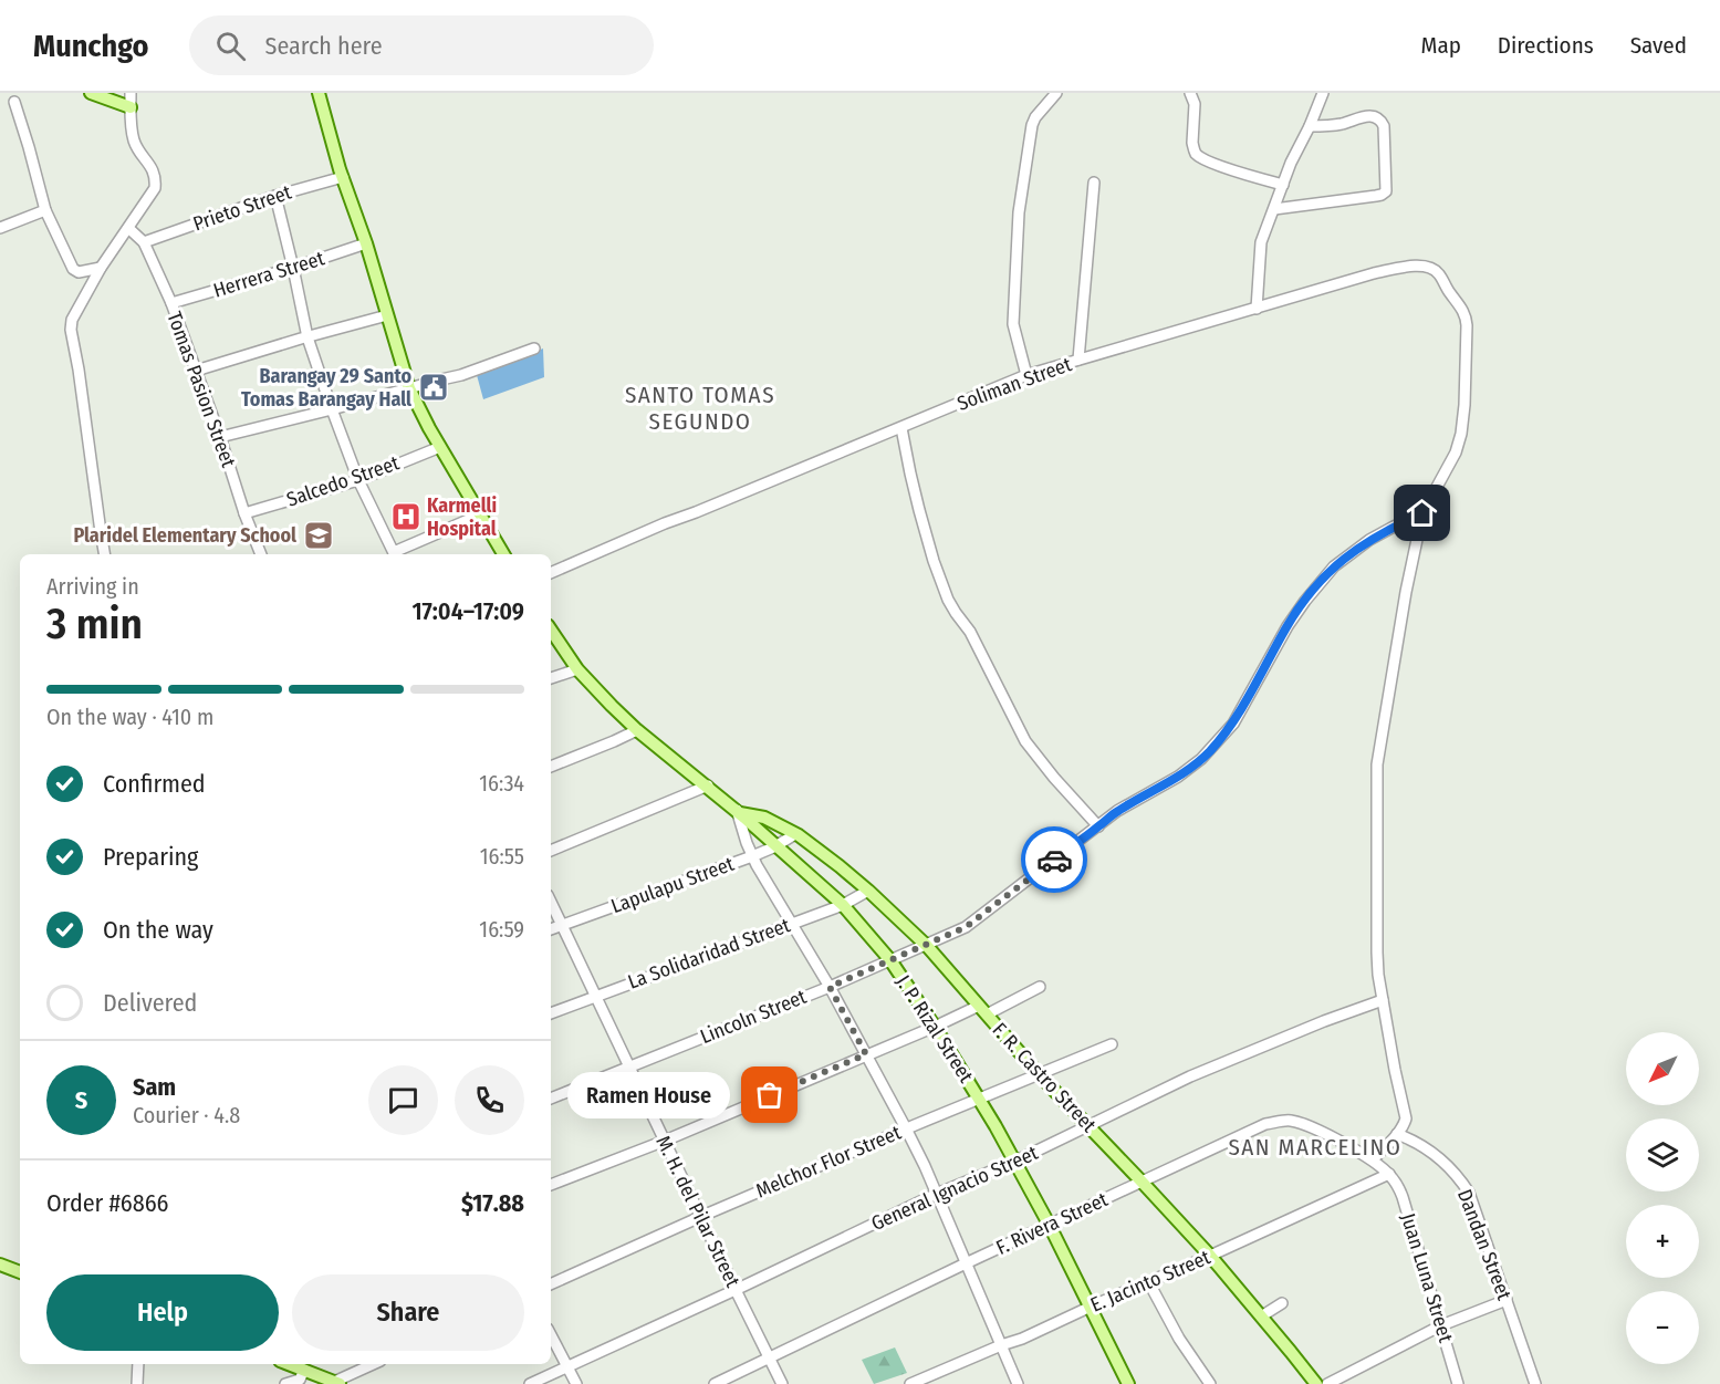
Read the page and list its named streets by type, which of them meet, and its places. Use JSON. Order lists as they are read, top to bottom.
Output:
{
  "streets": {
    "main road": ["J. P. Rizal Street", "F. R. Castro Street"],
    "street": [
      "Prieto Street",
      "Herrera Street",
      "Soliman Street",
      "Tomas Pasion Street",
      "Salcedo Street",
      "Lapulapu Street",
      "La Solidaridad Street",
      "Lincoln Street",
      "Melchor Flor Street",
      "General Ignacio Street",
      "M. H. del Pilar Street",
      "F. Rivera Street",
      "Dandan Street",
      "Juan Luna Street",
      "E. Jacinto Street"
    ]
  },
  "crossings": [
    ["Prieto Street", "Tomas Pasion Street"],
    ["Herrera Street", "Tomas Pasion Street"],
    ["Soliman Street", "Lincoln Street"],
    ["Tomas Pasion Street", "Salcedo Street"],
    ["Lapulapu Street", "J. P. Rizal Street"],
    ["Lapulapu Street", "F. R. Castro Street"],
    ["Lapulapu Street", "M. H. del Pilar Street"],
    ["La Solidaridad Street", "J. P. Rizal Street"],
    ["La Solidaridad Street", "F. R. Castro Street"],
    ["La Solidaridad Street", "M. H. del Pilar Street"],
    ["Lincoln Street", "J. P. Rizal Street"],
    ["Lincoln Street", "F. R. Castro Street"],
    ["Lincoln Street", "M. H. del Pilar Street"],
    ["J. P. Rizal Street", "F. R. Castro Street"],
    ["J. P. Rizal Street", "Melchor Flor Street"],
    ["J. P. Rizal Street", "General Ignacio Street"],
    ["J. P. Rizal Street", "F. Rivera Street"],
    ["J. P. Rizal Street", "E. Jacinto Street"],
    ["F. R. Castro Street", "Melchor Flor Street"],
    ["F. R. Castro Street", "General Ignacio Street"],
    ["F. R. Castro Street", "F. Rivera Street"],
    ["F. R. Castro Street", "E. Jacinto Street"],
    ["Melchor Flor Street", "M. H. del Pilar Street"],
    ["General Ignacio Street", "M. H. del Pilar Street"],
    ["M. H. del Pilar Street", "F. Rivera Street"],
    ["F. Rivera Street", "Juan Luna Street"],
    ["F. Rivera Street", "E. Jacinto Street"],
    ["Juan Luna Street", "E. Jacinto Street"]
  ],
  "districts": ["SANTO TOMAS SEGUNDO", "SAN MARCELINO"],
  "places": {
    "public building": ["Barangay 29 Santo Tomas Barangay Hall"],
    "hospital": ["Karmelli Hospital"],
    "school or university": ["Plaridel Elementary School"],
    "other": ["Ramen House"]
  },
  "north": "bottom left",
  "page": {
    "header": "Munchgo",
    "search": "Search here",
    "nav": ["Map", "Directions", "Saved"],
    "heading": ["3 min", "Arriving in", "17:04–17:09"],
    "panel": [
      "Sam",
      "Courier · 4.8",
      "Order #6866",
      "$17.88"
    ],
    "bar": "On the way · 410 m",
    "list": [
      ["Confirmed", "16:34"],
      ["Preparing", "16:55"],
      ["On the way", "16:59"],
      "Delivered"
    ],
    "map_buttons": ["+", "−"],
    "round": "S",
    "bubble": "Ramen House",
    "buttons": ["Help", "Share"]
  }
}
